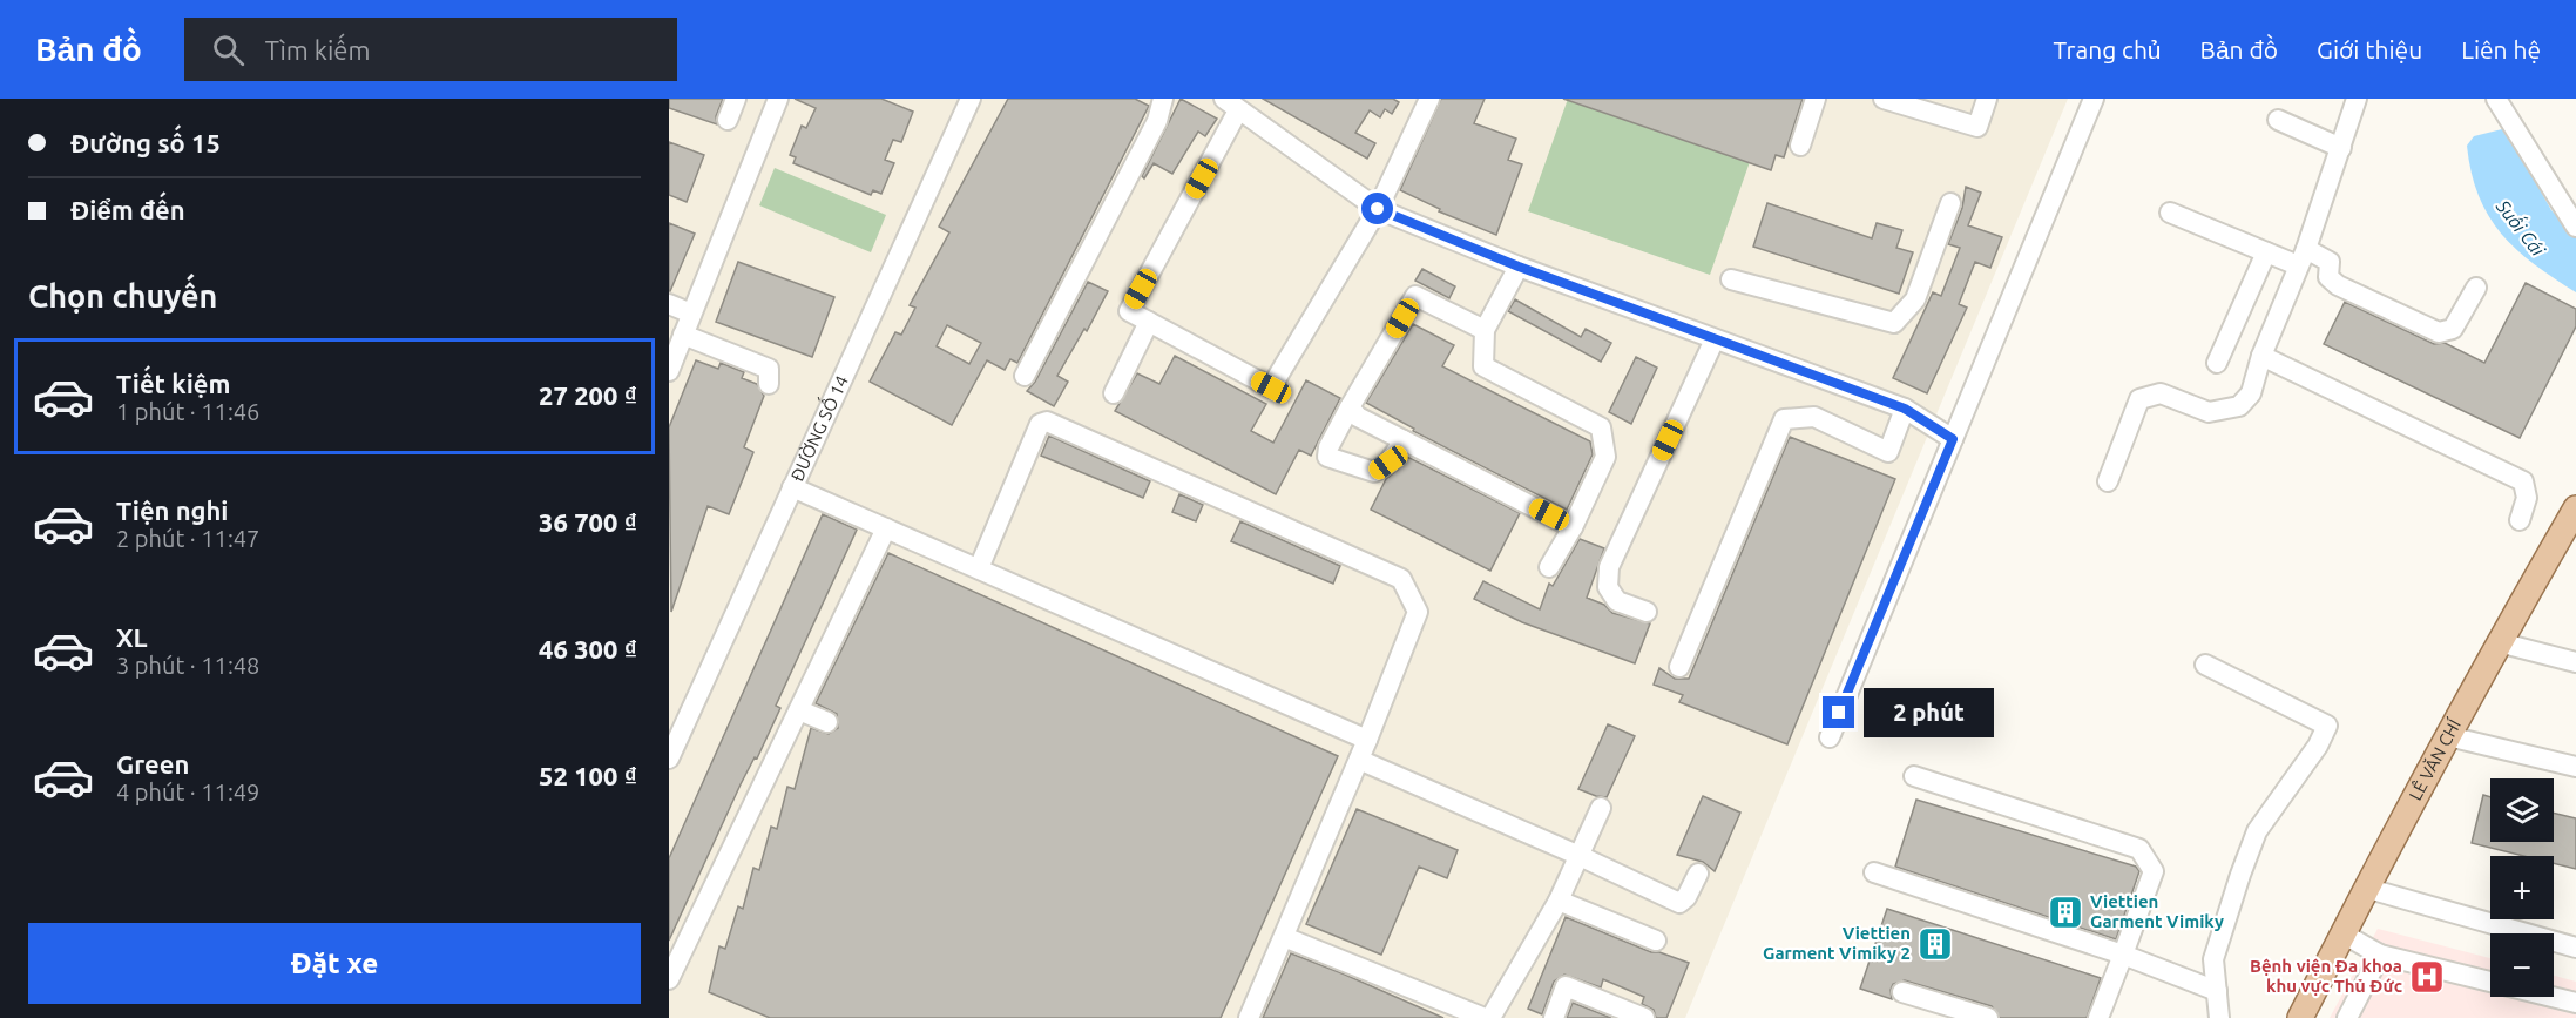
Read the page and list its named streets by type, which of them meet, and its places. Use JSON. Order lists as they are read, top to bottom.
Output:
{
  "streets": {
    "main road": ["LÊ VĂN CHÍ"],
    "street": ["ĐƯỜNG SỐ 14"]
  },
  "water": ["Suối Cái"],
  "places": {
    "building": ["Viettien Garment Vimiky", "Viettien Garment Vimiky 2"],
    "hospital": ["Bệnh viện Đa khoa khu vực Thủ Đức"]
  },
  "page": {
    "header": "Bản đồ",
    "search": "Tìm kiếm",
    "nav": [
      "Trang chủ",
      "Bản đồ",
      "Giới thiệu",
      "Liên hệ"
    ],
    "banner": ["Đường số 15", "Điểm đến"],
    "heading": "Chọn chuyến",
    "list": [
      {
        "name": "Tiết kiệm",
        "note": "1 phút · 11:46",
        "value": "27 200 ₫"
      },
      {
        "name": "Tiện nghi",
        "note": "2 phút · 11:47",
        "value": "36 700 ₫"
      },
      {
        "name": "XL",
        "note": "3 phút · 11:48",
        "value": "46 300 ₫"
      },
      {
        "name": "Green",
        "note": "4 phút · 11:49",
        "value": "52 100 ₫"
      }
    ],
    "bubble": "2 phút",
    "map_buttons": ["+", "−"],
    "buttons": "Đặt xe"
  }
}
